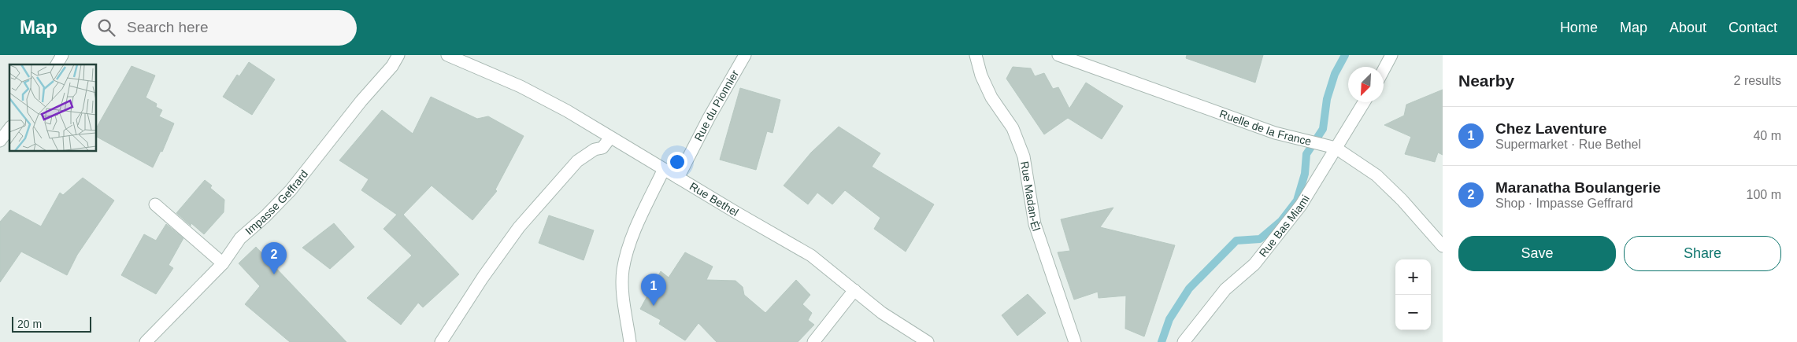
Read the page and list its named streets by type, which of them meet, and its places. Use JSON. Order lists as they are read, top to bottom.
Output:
{
  "streets": {
    "street": [
      "Rue du Pionnier",
      "Ruelle de la France",
      "Rue Madan-Èl",
      "Rue Bethel",
      "Impasse Geffrard",
      "Rue Bas Miami"
    ]
  },
  "crossings": [
    ["Rue du Pionnier", "Rue Bethel"],
    ["Ruelle de la France", "Rue Bas Miami"]
  ],
  "scale_bar": "20 m",
  "north": "bottom left",
  "page": {
    "header": "Map",
    "search": "Search here",
    "nav": [
      "Home",
      "Map",
      "About",
      "Contact"
    ],
    "heading": ["Nearby", "2 results"],
    "list": [
      {
        "mark": "1",
        "name": "Chez Laventure",
        "note": "Supermarket · Rue Bethel",
        "value": "40 m"
      },
      {
        "mark": "2",
        "name": "Maranatha Boulangerie",
        "note": "Shop · Impasse Geffrard",
        "value": "100 m"
      }
    ],
    "buttons": ["Save", "Share"],
    "pins": ["2", "1"],
    "map_buttons": ["+", "−"],
    "scale": "20 m"
  }
}
